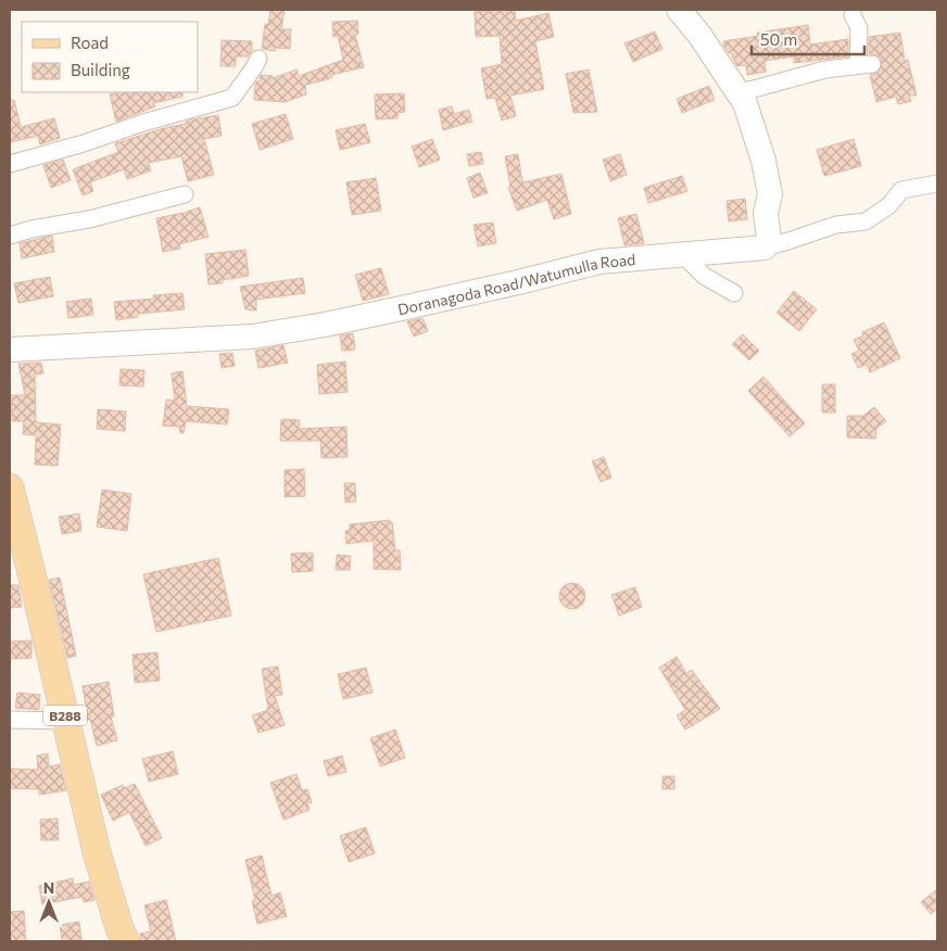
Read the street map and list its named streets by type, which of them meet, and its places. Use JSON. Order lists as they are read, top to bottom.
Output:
{
  "streets": {
    "main road": ["B288"],
    "street": ["Doranagoda Road/Watumulla Road"]
  },
  "legend": ["Road", "Building"],
  "scale_bar": "50 m",
  "north": "top"
}
